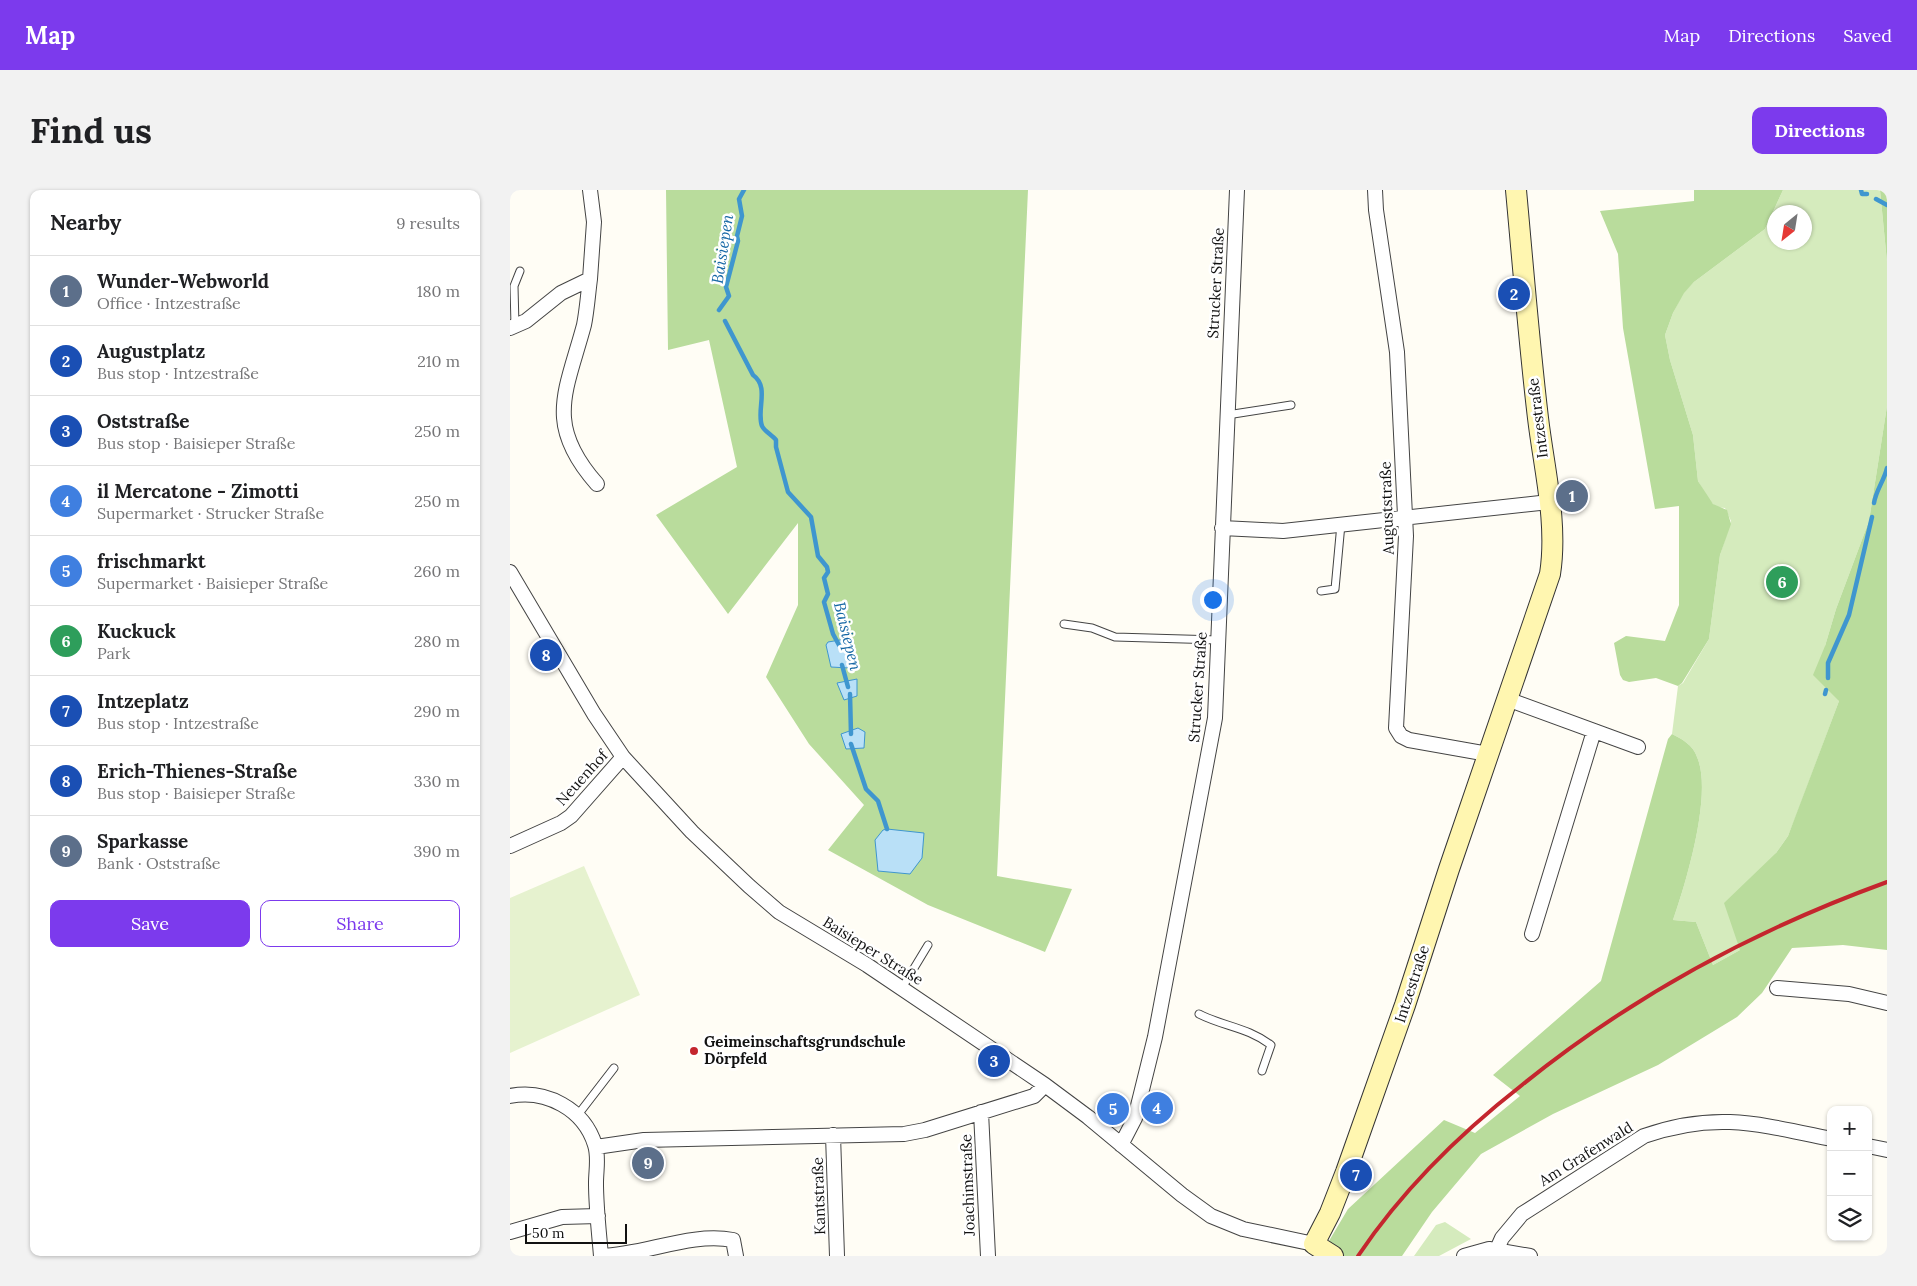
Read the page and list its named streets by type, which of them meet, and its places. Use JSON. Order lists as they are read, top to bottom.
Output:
{
  "streets": {
    "main road": ["Intzestraße"],
    "street": [
      "Strucker Straße",
      "Auguststraße",
      "Neuenhof",
      "Baisieper Straße",
      "Am Grafenwald",
      "Joachimstraße",
      "Kantstraße"
    ]
  },
  "crossings": [
    ["Strucker Straße", "Baisieper Straße"],
    ["Intzestraße", "Auguststraße"],
    ["Intzestraße", "Baisieper Straße"],
    ["Neuenhof", "Baisieper Straße"]
  ],
  "water": ["Baisiepen"],
  "places": ["Geimeinschaftsgrundschule Dörpfeld"],
  "scale_bar": "50 m",
  "north": "bottom left",
  "page": {
    "header": "Map",
    "nav": ["Map", "Directions", "Saved"],
    "buttons": [
      "Directions",
      ["Save", "Share"]
    ],
    "title": "Find us",
    "heading": ["Nearby", "9 results"],
    "list": [
      {
        "mark": "1",
        "name": "Wunder-Webworld",
        "note": "Office · Intzestraße",
        "value": "180 m"
      },
      {
        "mark": "2",
        "name": "Augustplatz",
        "note": "Bus stop · Intzestraße",
        "value": "210 m"
      },
      {
        "mark": "3",
        "name": "Oststraße",
        "note": "Bus stop · Baisieper Straße",
        "value": "250 m"
      },
      {
        "mark": "4",
        "name": "il Mercatone - Zimotti",
        "note": "Supermarket · Strucker Straße",
        "value": "250 m"
      },
      {
        "mark": "5",
        "name": "frischmarkt",
        "note": "Supermarket · Baisieper Straße",
        "value": "260 m"
      },
      {
        "mark": "6",
        "name": "Kuckuck",
        "note": "Park",
        "value": "280 m"
      },
      {
        "mark": "7",
        "name": "Intzeplatz",
        "note": "Bus stop · Intzestraße",
        "value": "290 m"
      },
      {
        "mark": "8",
        "name": "Erich-Thienes-Straße",
        "note": "Bus stop · Baisieper Straße",
        "value": "330 m"
      },
      {
        "mark": "9",
        "name": "Sparkasse",
        "note": "Bank · Oststraße",
        "value": "390 m"
      }
    ],
    "pins": [
      "2",
      "1",
      "6",
      "8",
      "3",
      "4",
      "5",
      "9",
      "7"
    ],
    "map_buttons": ["+", "−"],
    "scale": "50 m"
  }
}
